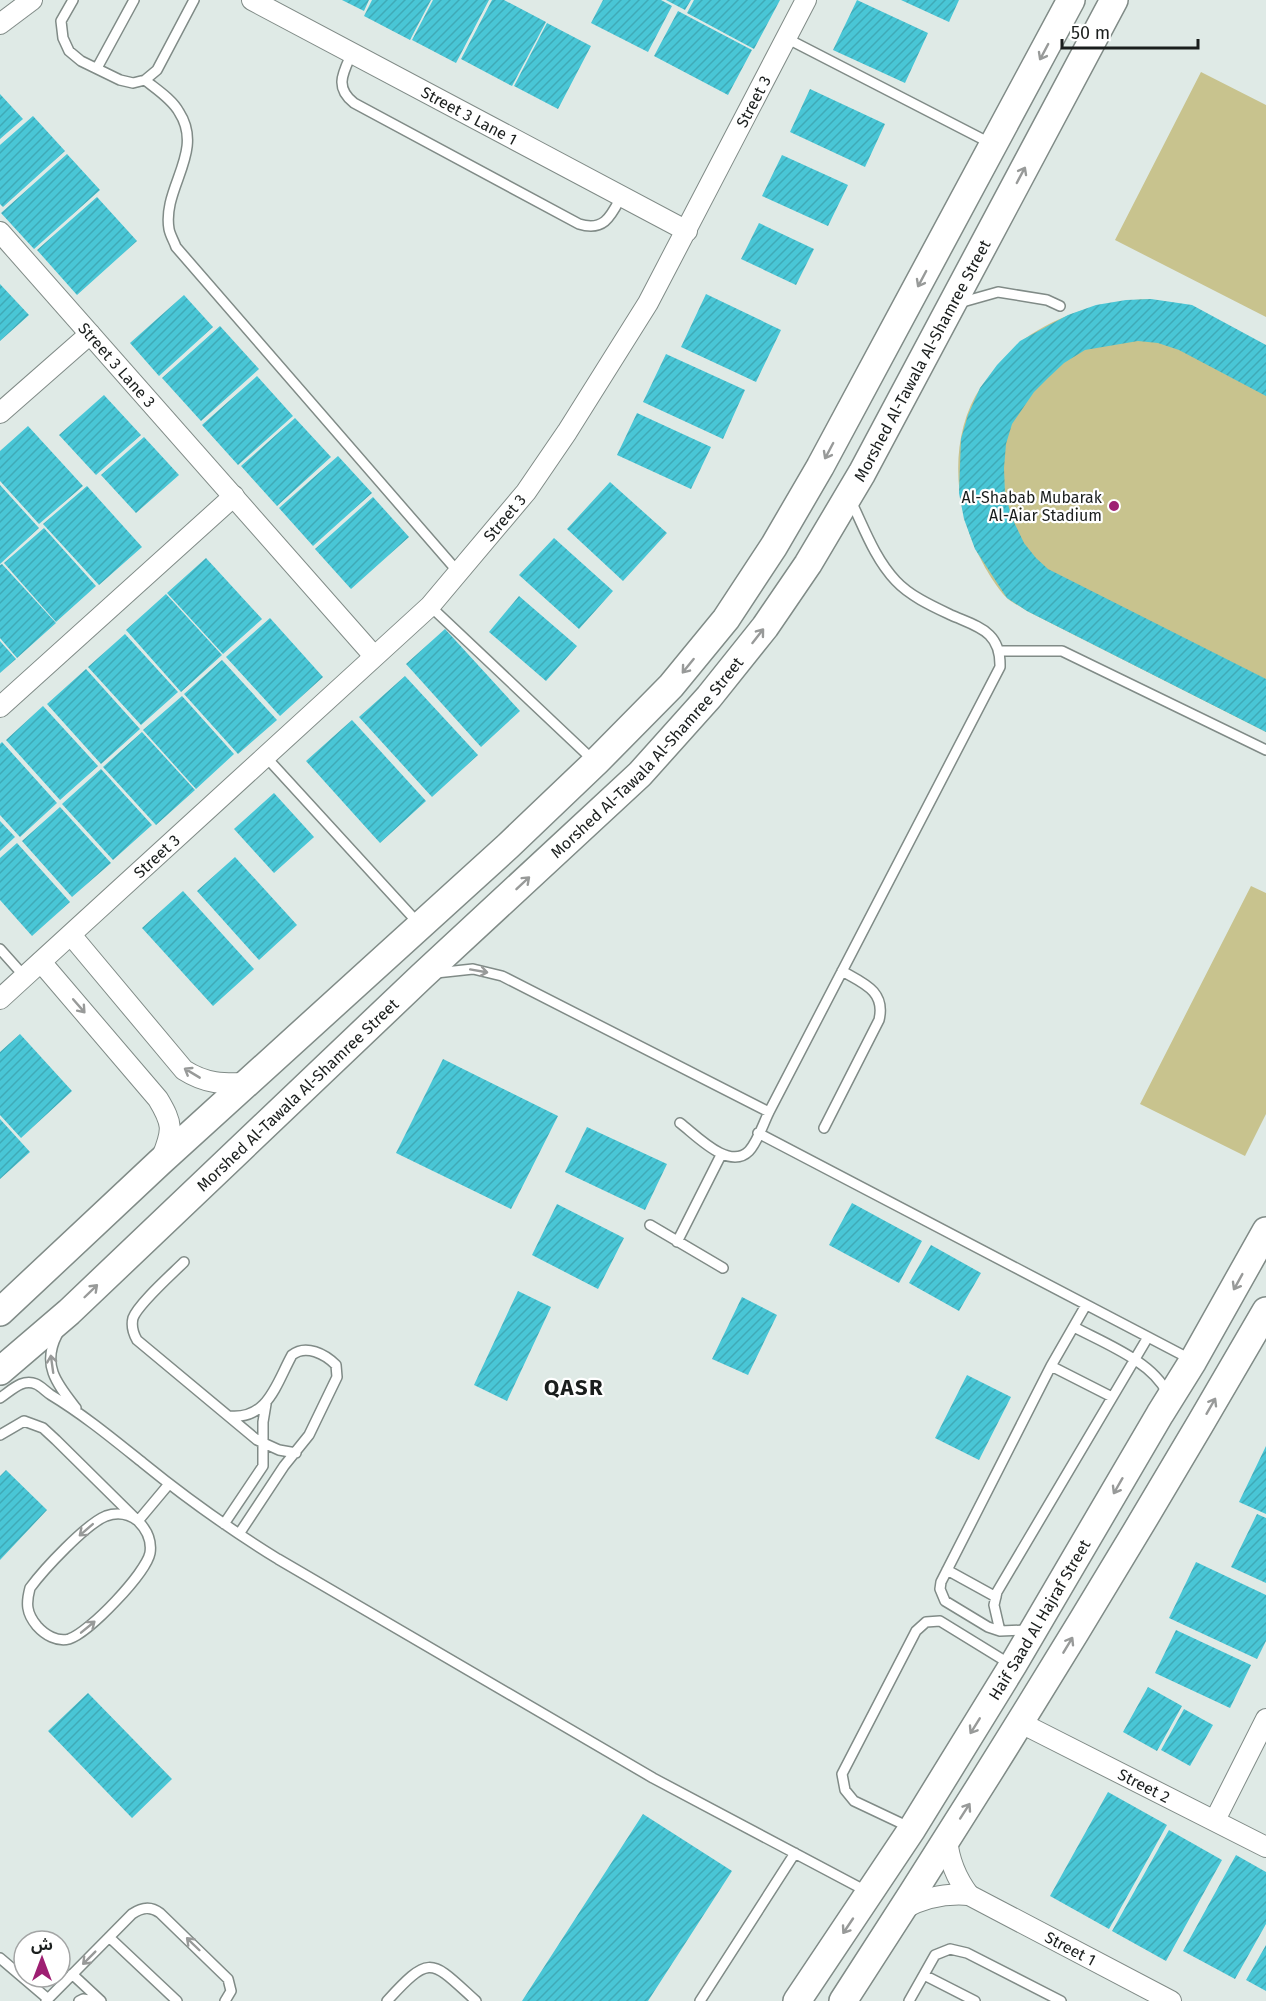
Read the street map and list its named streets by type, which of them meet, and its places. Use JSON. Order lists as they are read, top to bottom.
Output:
{
  "streets": {
    "main road": ["Morshed Al-Tawala Al-Shamree Street", "Haif Saad Al Hajraf Street"],
    "street": [
      "Street 3",
      "Street 3 Lane 1",
      "Street 3 Lane 3",
      "Street 2",
      "Street 1"
    ]
  },
  "crossings": [
    ["Street 3", "Street 3 Lane 1"],
    ["Street 3", "Street 3 Lane 3"]
  ],
  "districts": ["QASR"],
  "places": ["Al-Shabab Mubarak Al-Aiar Stadium"],
  "scale_bar": "50 m",
  "north": "top"
}
